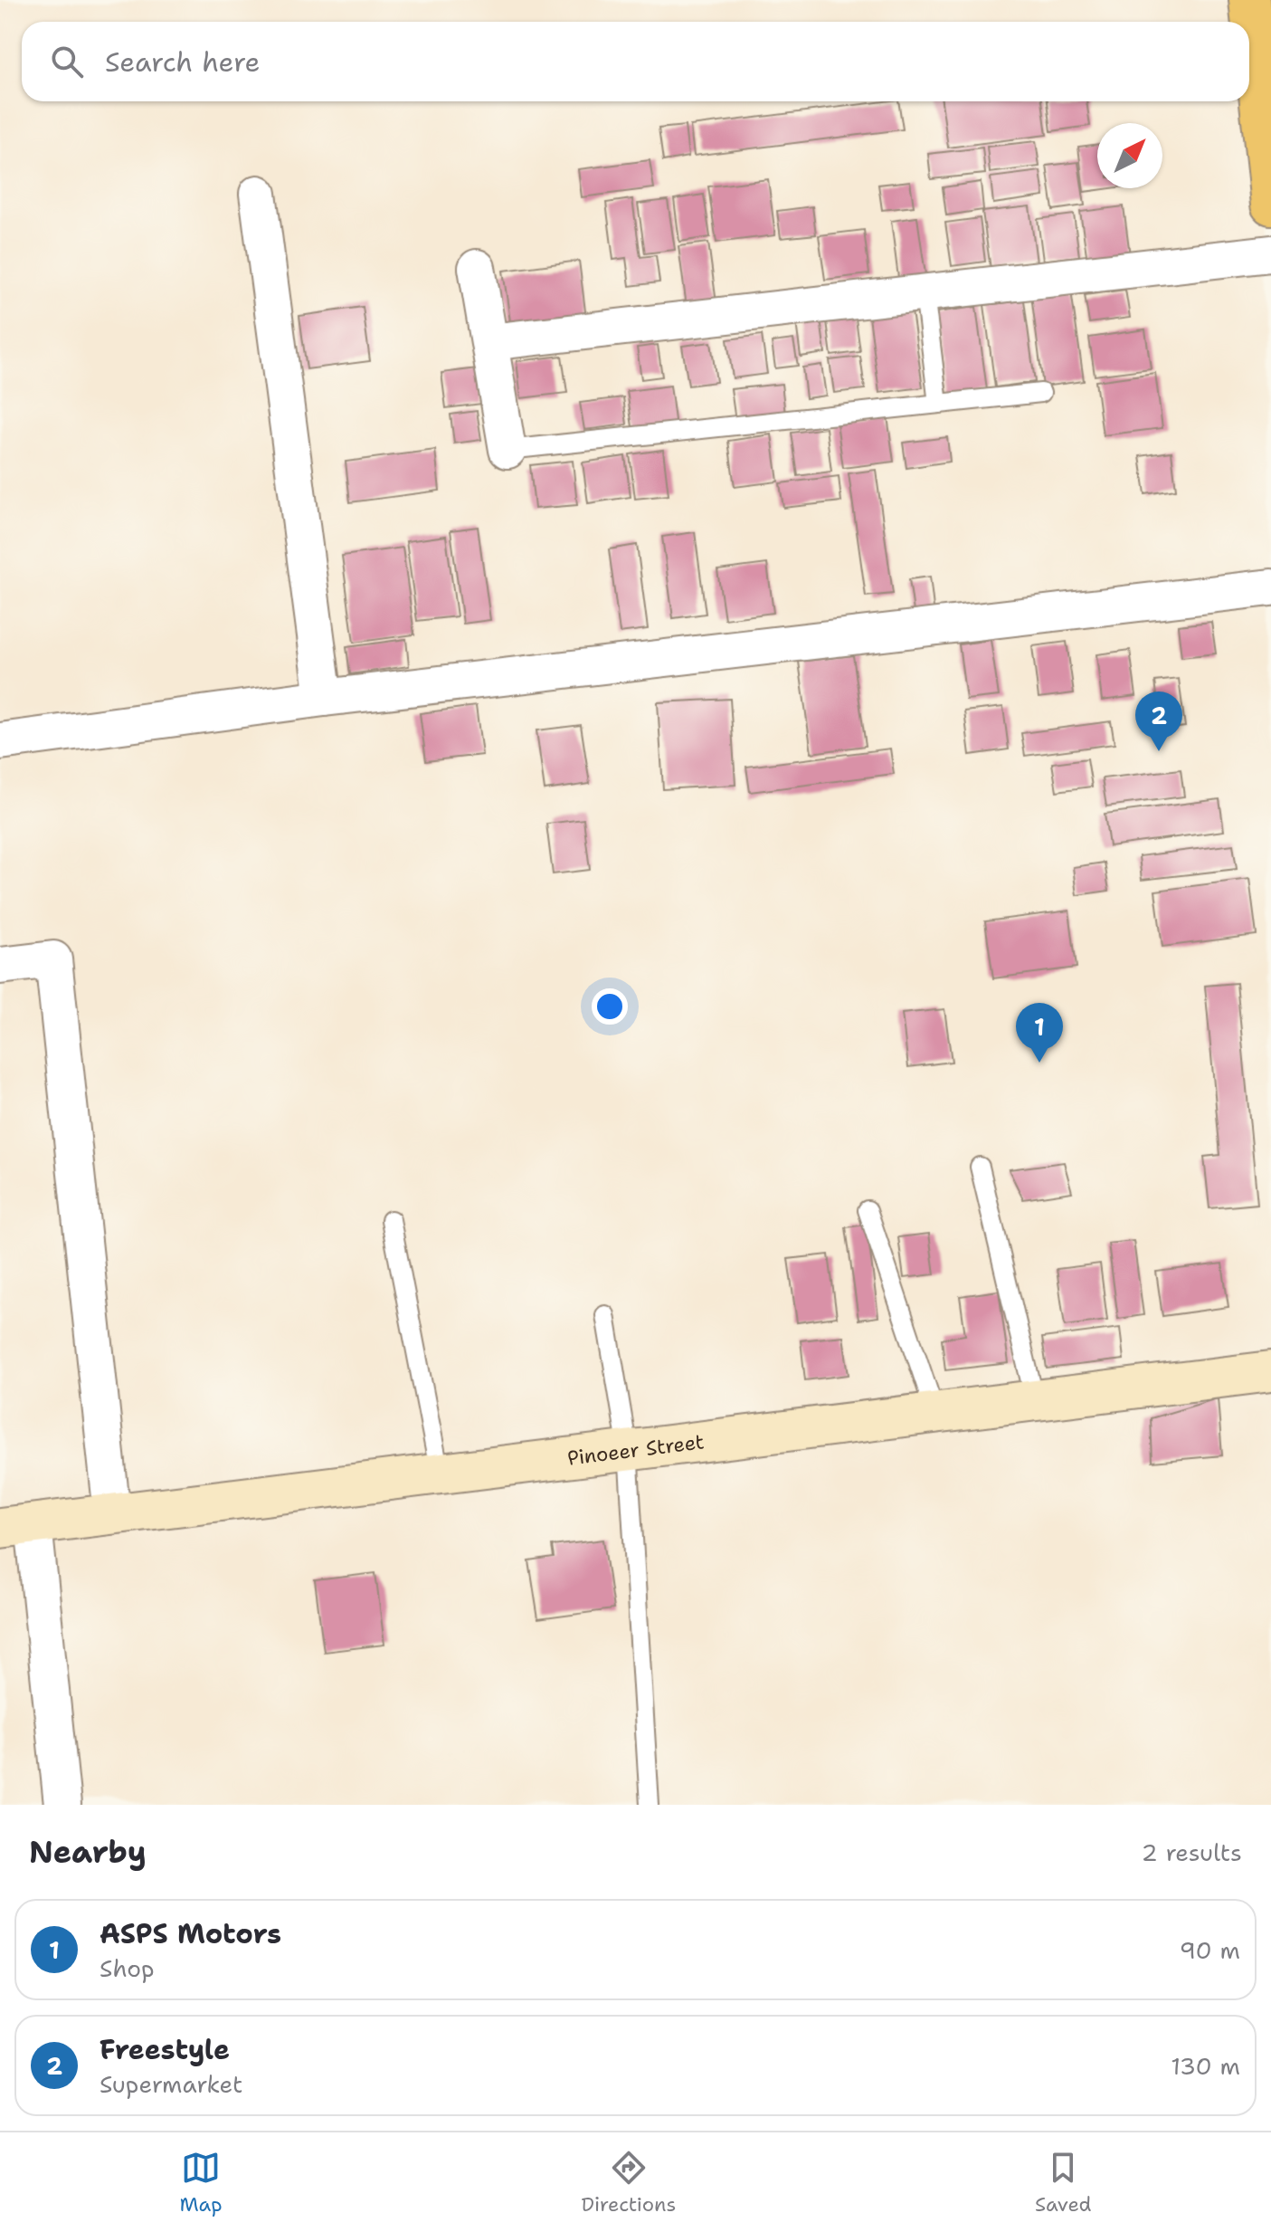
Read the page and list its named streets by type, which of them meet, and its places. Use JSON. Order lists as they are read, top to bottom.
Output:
{
  "streets": {
    "main road": ["Pinoeer Street"]
  },
  "north": "top right",
  "page": {
    "search": "Search here",
    "pins": ["2", "1"],
    "heading": ["Nearby", "2 results"],
    "list": [
      {
        "mark": "1",
        "name": "ASPS Motors",
        "note": "Shop",
        "value": "90 m"
      },
      {
        "mark": "2",
        "name": "Freestyle",
        "note": "Supermarket",
        "value": "130 m"
      }
    ],
    "nav": ["Map", "Directions", "Saved"]
  }
}
